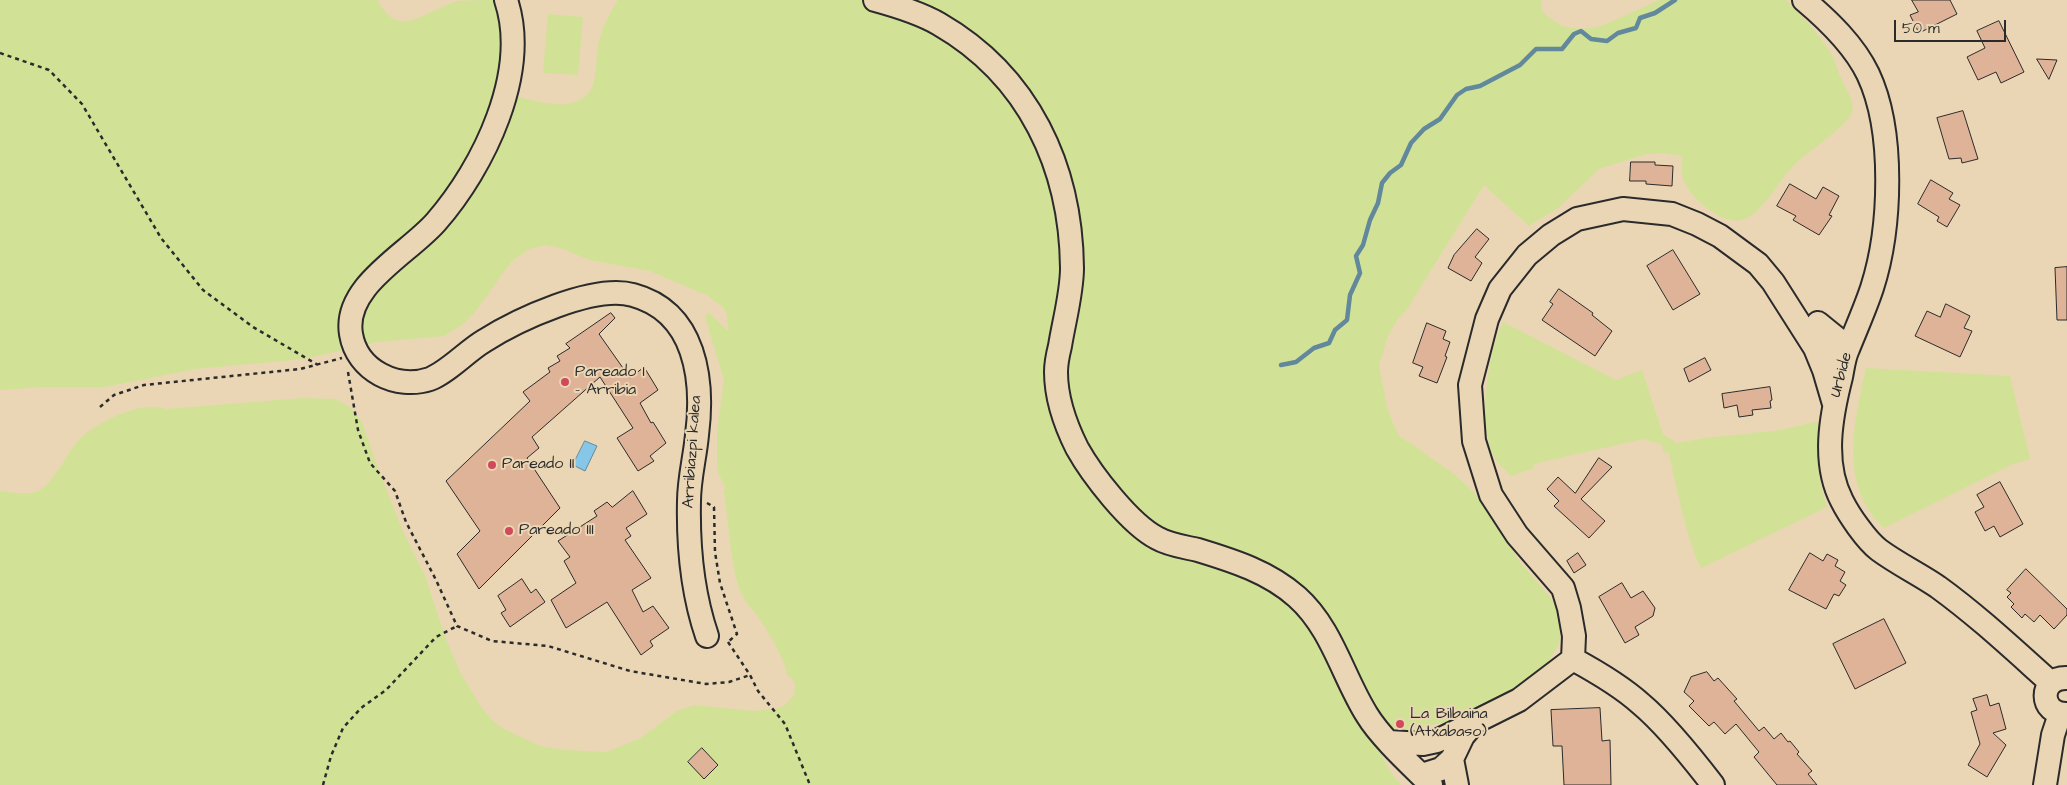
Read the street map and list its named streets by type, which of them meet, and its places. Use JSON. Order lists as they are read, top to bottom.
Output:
{
  "streets": {
    "street": ["Urbide", "Arribiazpi kalea"]
  },
  "places": [
    "Pareado I - Arribia",
    "Pareado II",
    "Pareado III",
    "La Bilbaina (Atxabaso)"
  ],
  "scale_bar": "50 m"
}
